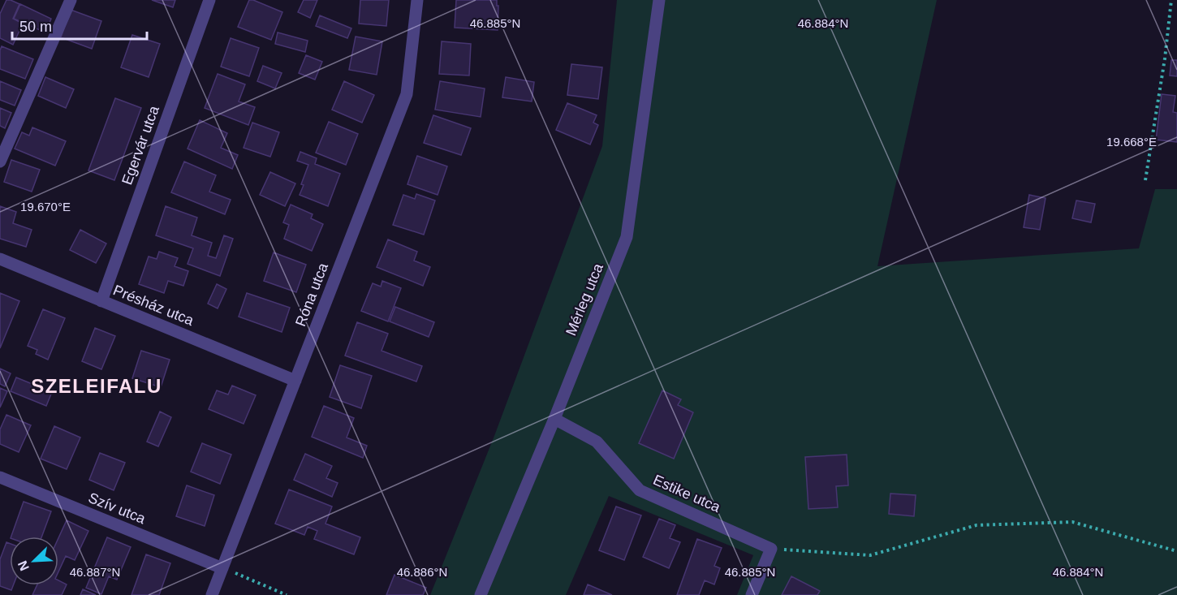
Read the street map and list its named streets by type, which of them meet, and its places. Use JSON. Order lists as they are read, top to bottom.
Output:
{
  "streets": {
    "street": [
      "Egervár utca",
      "Róna utca",
      "Mérleg utca",
      "Présház utca",
      "Estike utca",
      "Szív utca"
    ]
  },
  "crossings": [
    ["Egervár utca", "Présház utca"],
    ["Róna utca", "Présház utca"],
    ["Róna utca", "Szív utca"],
    ["Mérleg utca", "Estike utca"]
  ],
  "districts": ["SZELEIFALU"],
  "scale_bar": "50 m",
  "north": "bottom left",
  "coordinates": [
    "46.885°N",
    "46.884°N",
    "19.668°E",
    "19.670°E",
    "46.887°N",
    "46.886°N"
  ]
}
